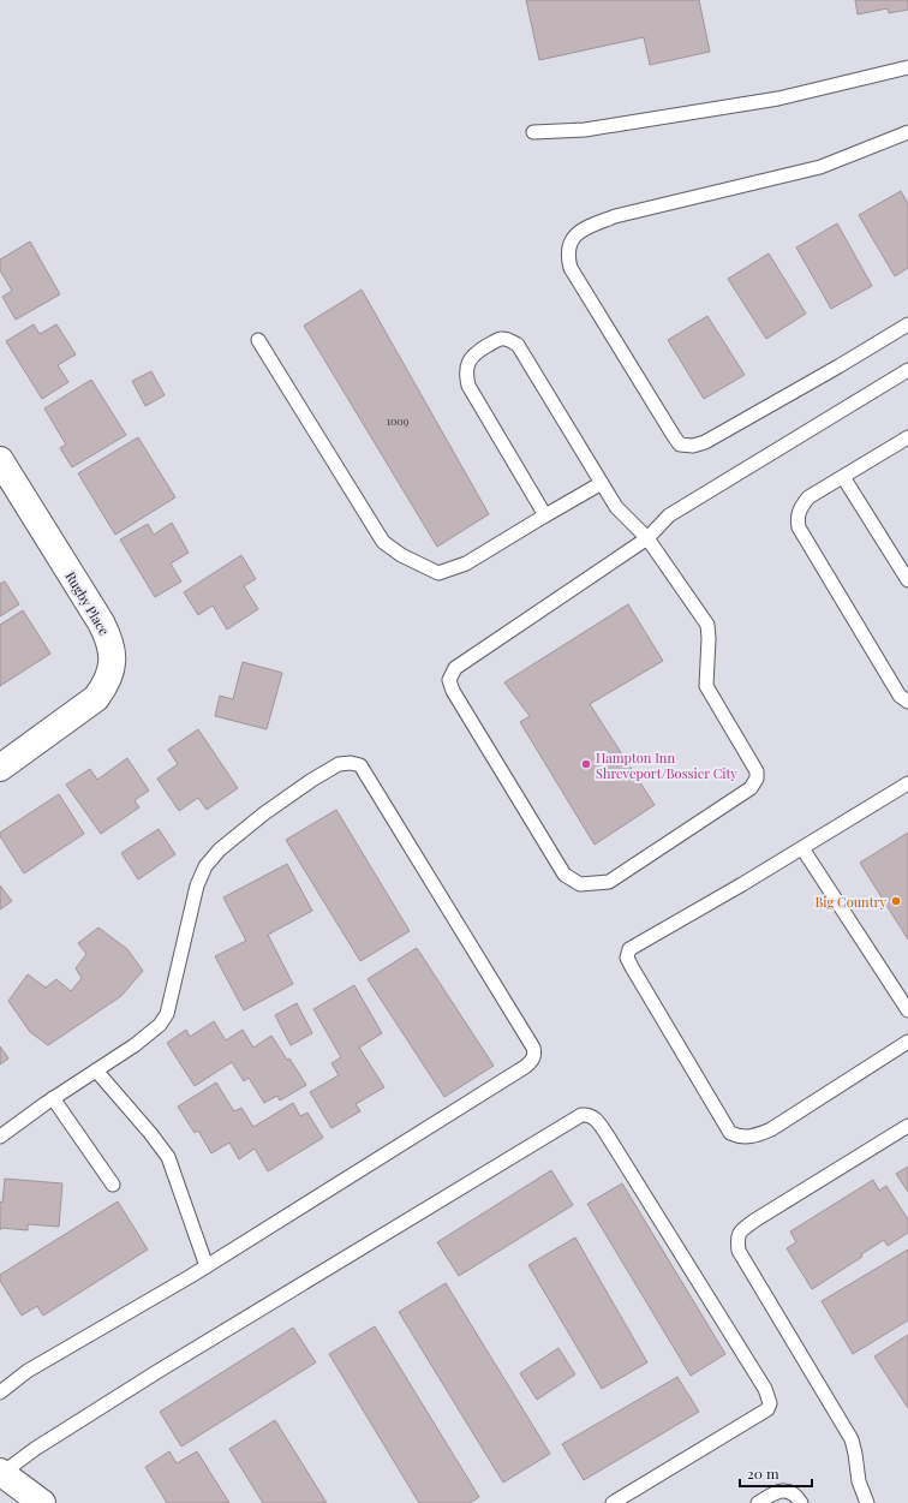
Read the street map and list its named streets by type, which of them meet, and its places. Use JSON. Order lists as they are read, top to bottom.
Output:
{
  "streets": {
    "street": ["Rugby Place"]
  },
  "places": ["Hampton Inn Shreveport/Bossier City", "Big Country"],
  "house_numbers": ["1009"],
  "scale_bar": "20 m"
}
